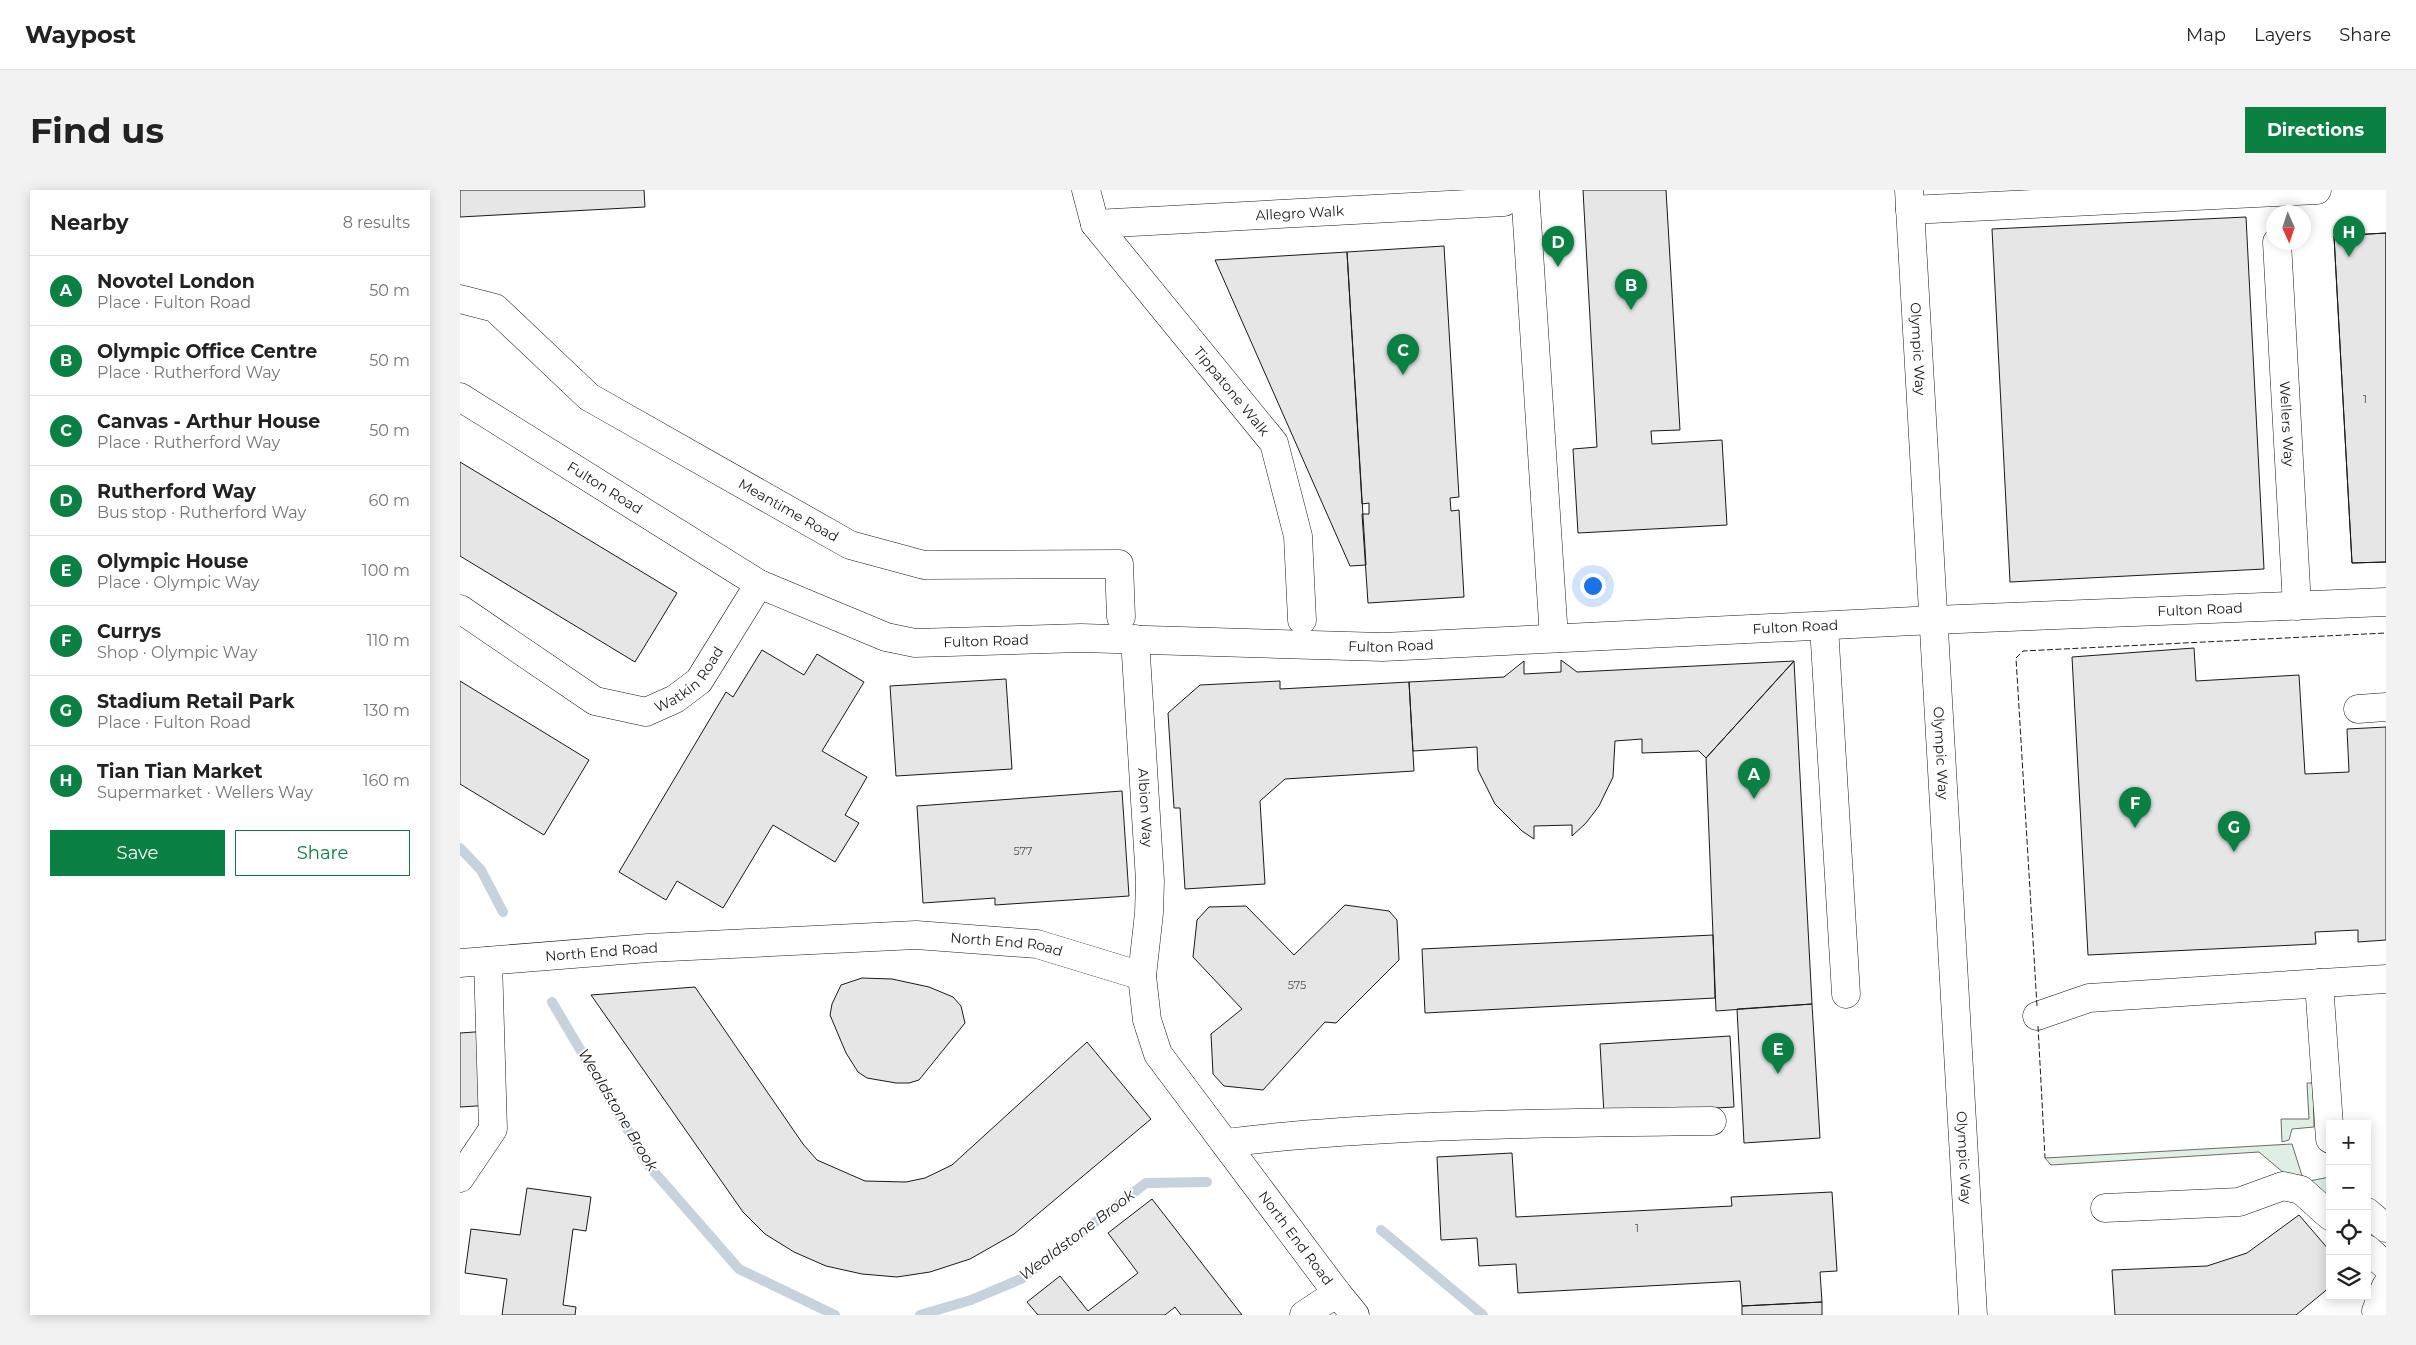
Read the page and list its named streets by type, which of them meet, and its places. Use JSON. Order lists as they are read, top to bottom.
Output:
{
  "streets": {
    "street": [
      "Allegro Walk",
      "Olympic Way",
      "Tippatone Walk",
      "Wellers Way",
      "Fulton Road",
      "Meantime Road",
      "Watkin Road",
      "Albion Way",
      "North End Road"
    ]
  },
  "crossings": [
    ["Allegro Walk", "Tippatone Walk"],
    ["Olympic Way", "Fulton Road"],
    ["Wellers Way", "Fulton Road"],
    ["Fulton Road", "Meantime Road"],
    ["Fulton Road", "Watkin Road"],
    ["Fulton Road", "Albion Way"],
    ["Meantime Road", "Albion Way"],
    ["Albion Way", "North End Road"]
  ],
  "water": ["Wealdstone Brook"],
  "house_numbers": [
    "1",
    "577",
    "575",
    "1"
  ],
  "north": "bottom",
  "page": {
    "header": "Waypost",
    "nav": ["Map", "Layers", "Share"],
    "buttons": [
      "Directions",
      ["Save", "Share"]
    ],
    "title": "Find us",
    "heading": ["Nearby", "8 results"],
    "pins": [
      "H",
      "D",
      "B",
      "C",
      "A",
      "F",
      "G",
      "E"
    ],
    "list": [
      {
        "mark": "A",
        "name": "Novotel London",
        "note": "Place · Fulton Road",
        "value": "50 m"
      },
      {
        "mark": "B",
        "name": "Olympic Office Centre",
        "note": "Place · Rutherford Way",
        "value": "50 m"
      },
      {
        "mark": "C",
        "name": "Canvas - Arthur House",
        "note": "Place · Rutherford Way",
        "value": "50 m"
      },
      {
        "mark": "D",
        "name": "Rutherford Way",
        "note": "Bus stop · Rutherford Way",
        "value": "60 m"
      },
      {
        "mark": "E",
        "name": "Olympic House",
        "note": "Place · Olympic Way",
        "value": "100 m"
      },
      {
        "mark": "F",
        "name": "Currys",
        "note": "Shop · Olympic Way",
        "value": "110 m"
      },
      {
        "mark": "G",
        "name": "Stadium Retail Park",
        "note": "Place · Fulton Road",
        "value": "130 m"
      },
      {
        "mark": "H",
        "name": "Tian Tian Market",
        "note": "Supermarket · Wellers Way",
        "value": "160 m"
      }
    ],
    "map_buttons": ["+", "−"]
  }
}
